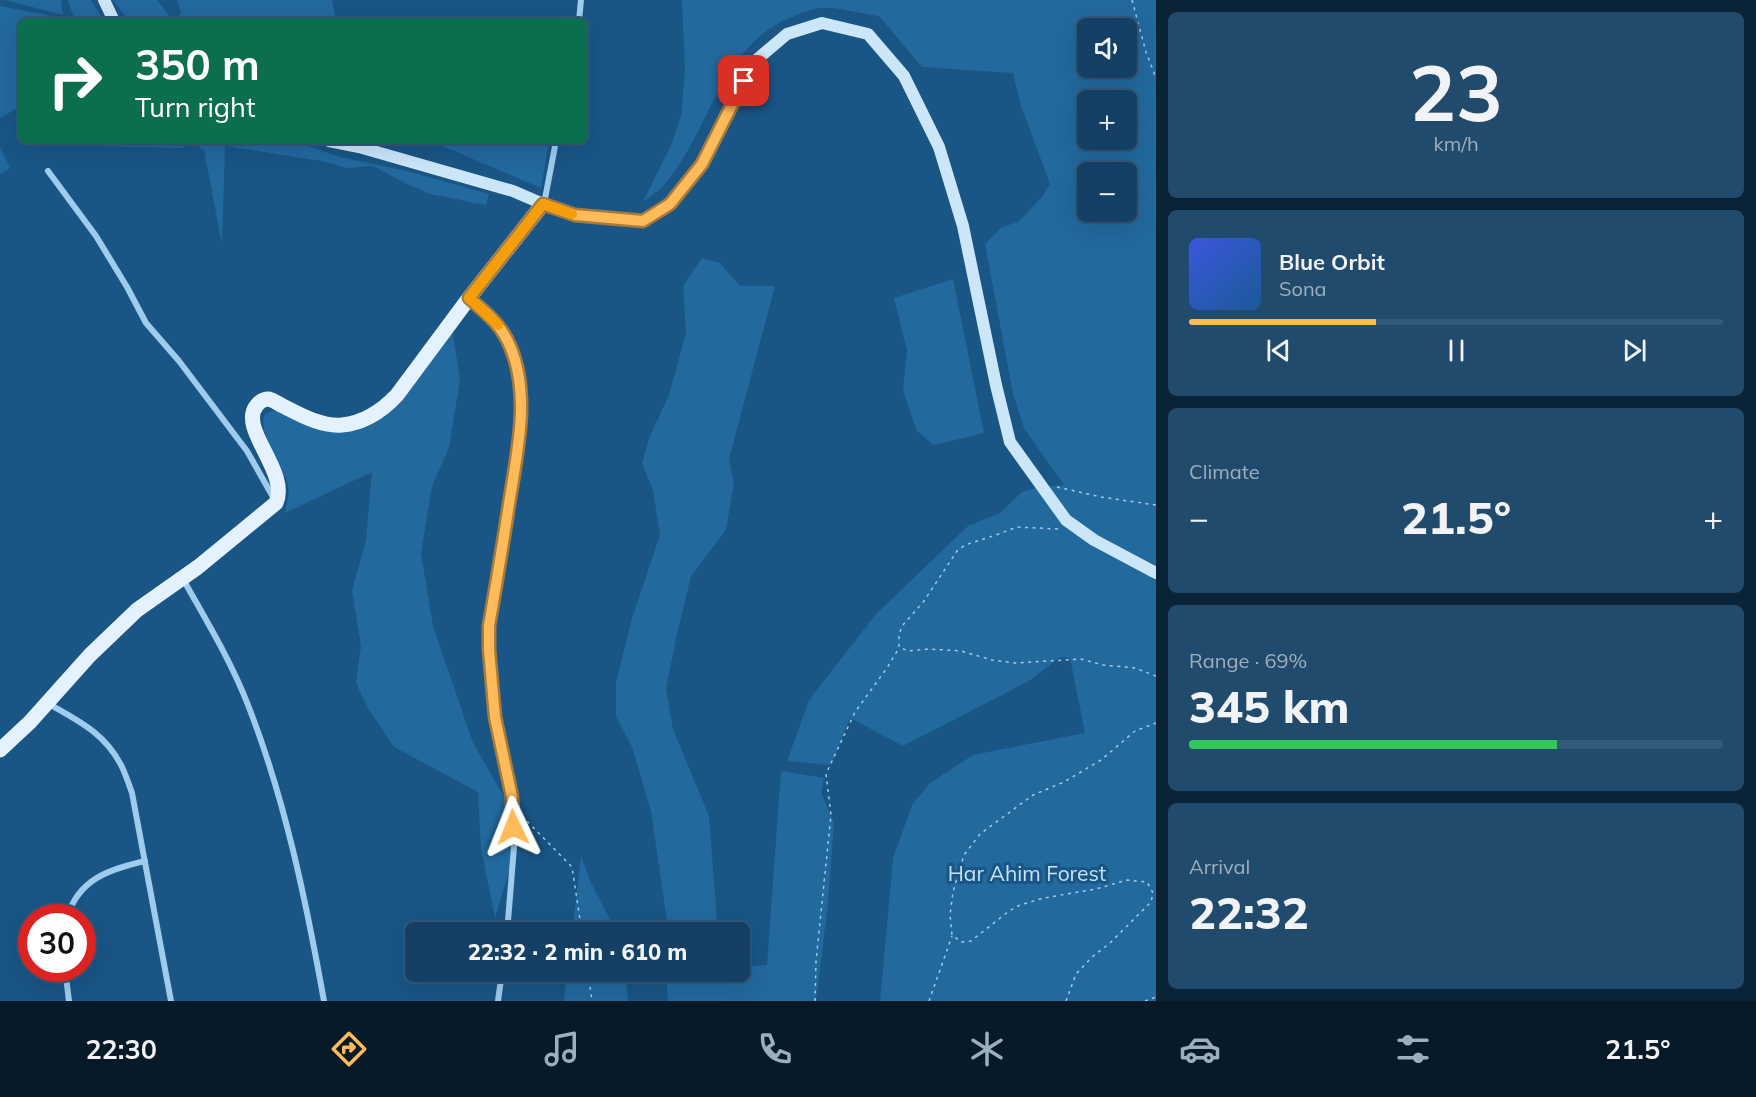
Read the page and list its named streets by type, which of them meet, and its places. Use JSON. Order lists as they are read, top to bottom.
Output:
{
  "parks": ["Har Ahim Forest"],
  "page": {
    "tile": [
      ["23", "km/h"],
      "Climate",
      ["Range · 69%", "345 km"],
      ["Arrival", "22:32"]
    ],
    "map_buttons": ["+", "−"],
    "turn": ["350 m", "Turn right"],
    "song": ["Blue Orbit", "Sona"],
    "heat": ["−", "21.5°", "+"],
    "limit": "30",
    "trip": "22:32 · 2 min · 610 m",
    "tabs": ["22:30", "21.5°"]
  }
}
